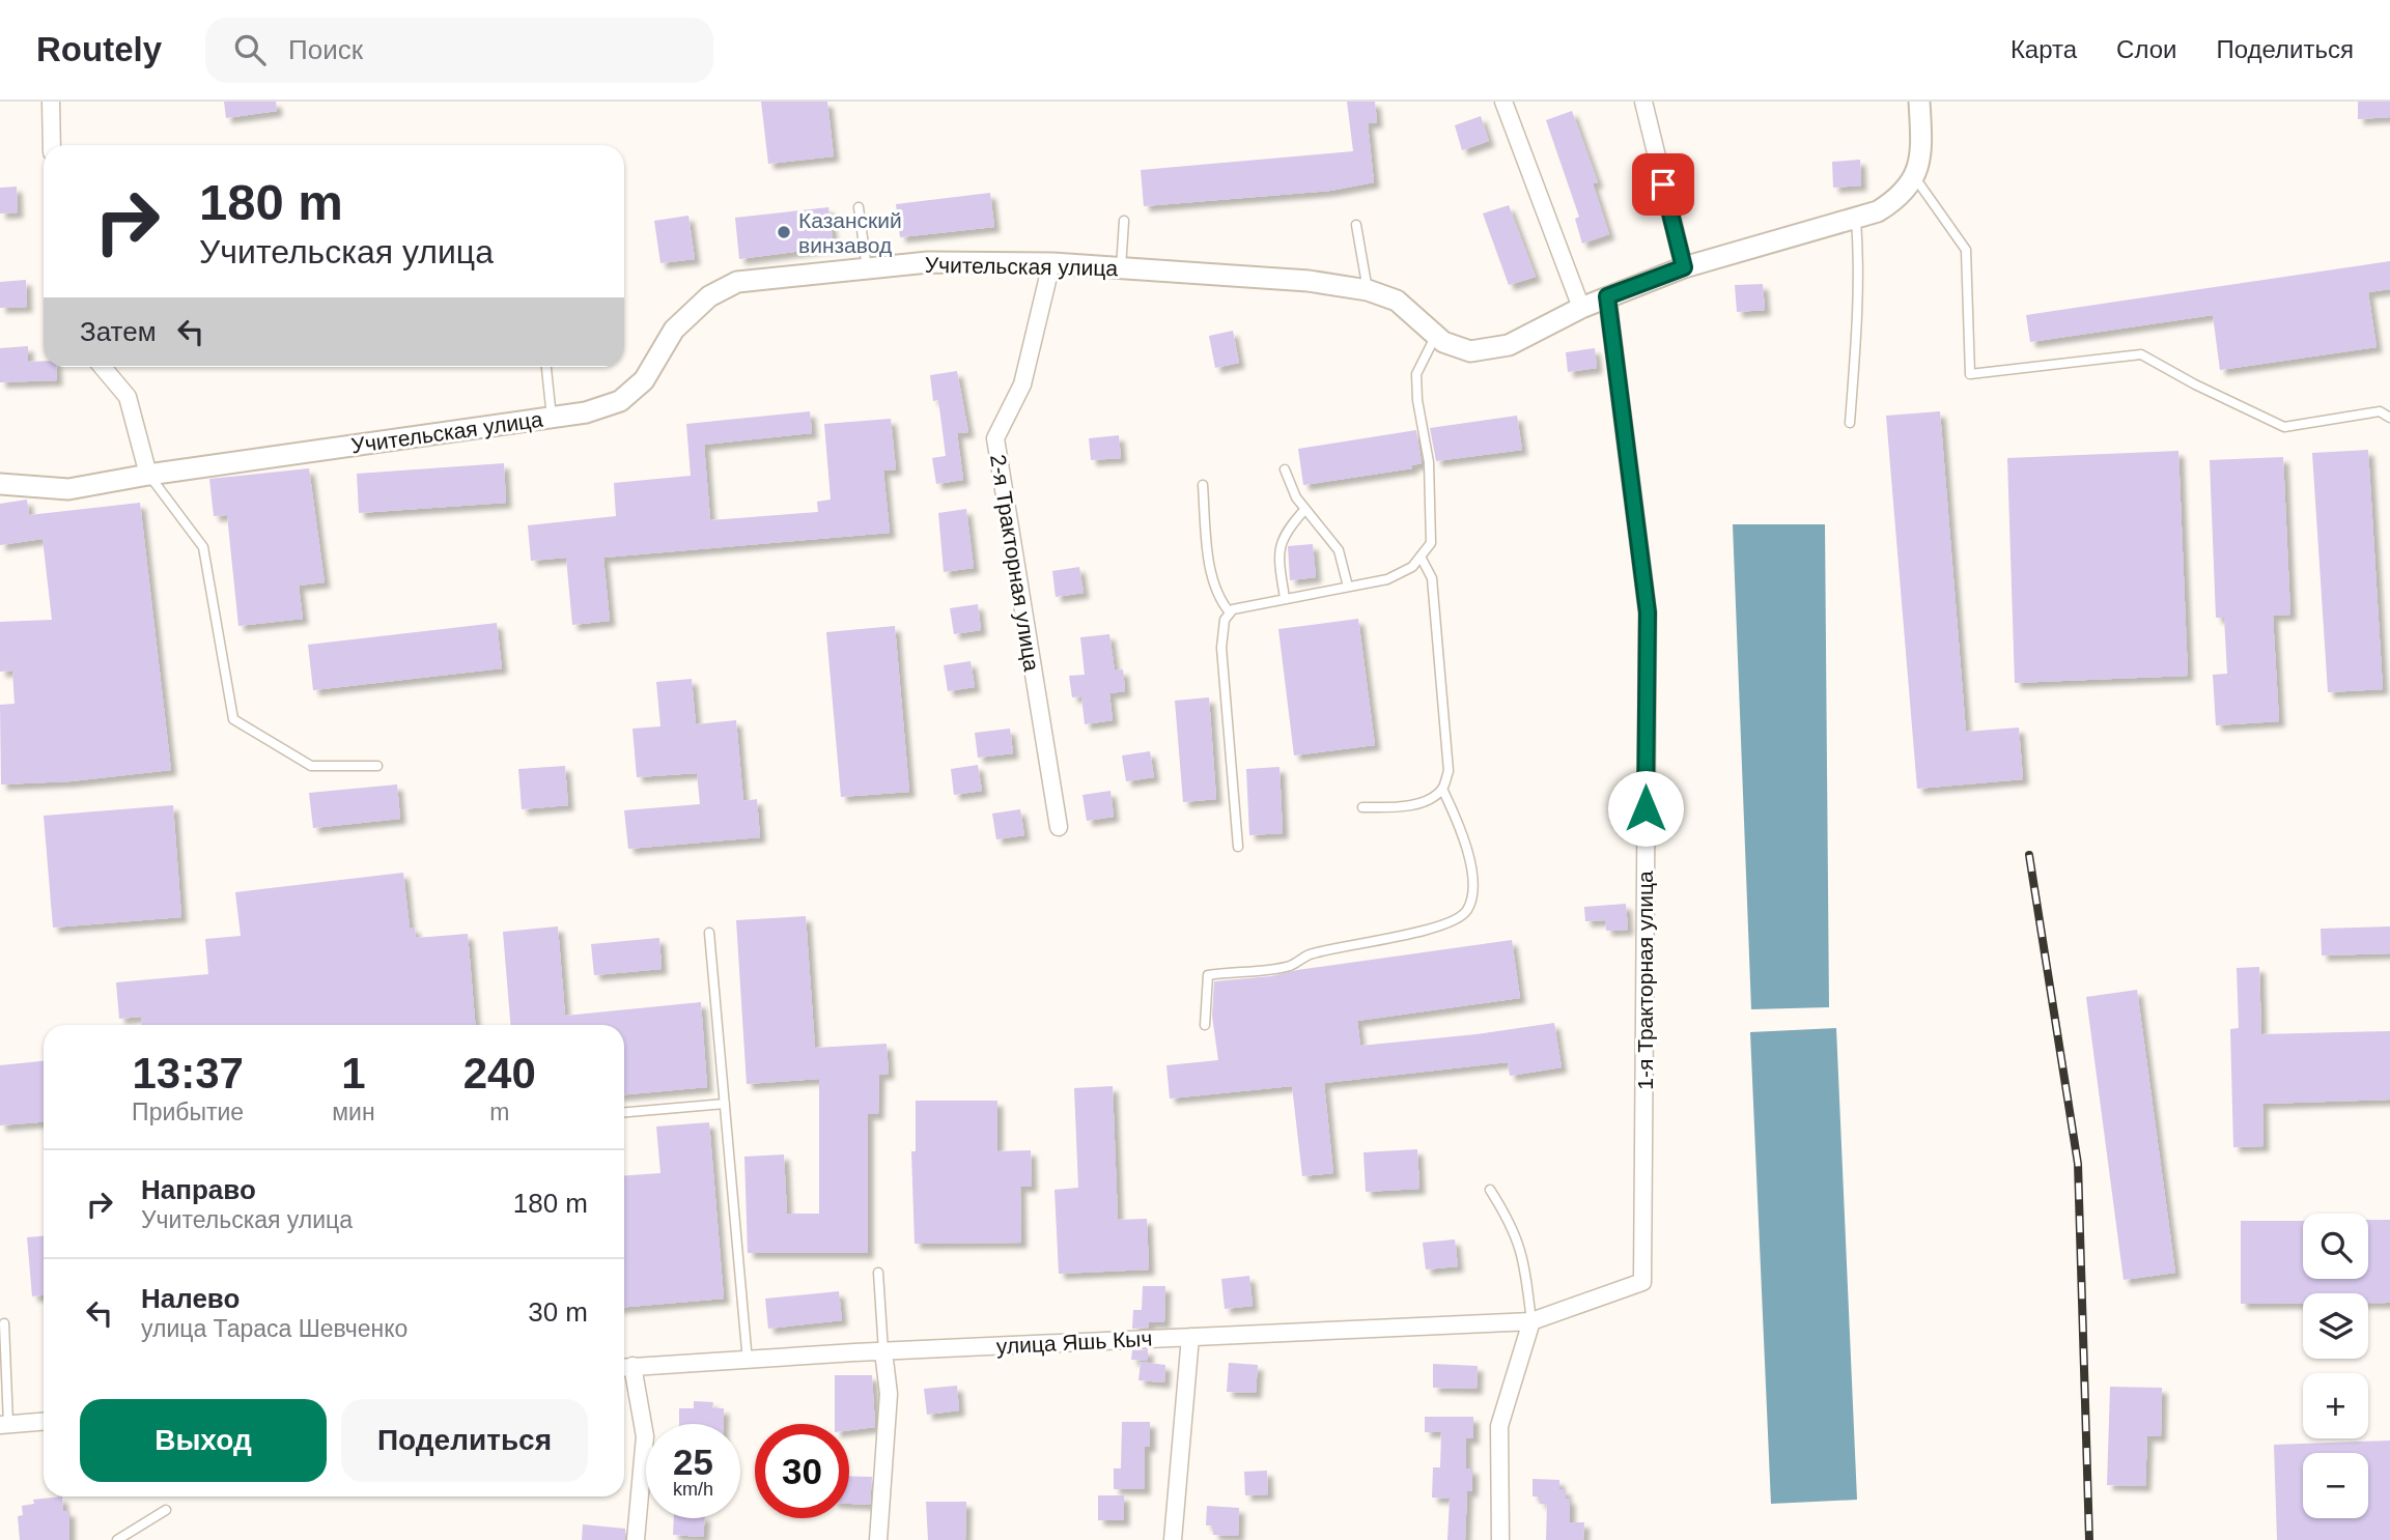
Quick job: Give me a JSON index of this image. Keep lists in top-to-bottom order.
{
  "streets": {
    "street": [
      "Учительская улица",
      "2-я Тракторная улица",
      "1-я Тракторная улица",
      "улица Яшь Кыч"
    ]
  },
  "crossings": [
    ["Учительская улица", "2-я Тракторная улица"],
    ["Учительская улица", "1-я Тракторная улица"],
    ["1-я Тракторная улица", "улица Яшь Кыч"]
  ],
  "places": ["Казанский винзавод"],
  "page": {
    "header": "Routely",
    "search": "Поиск",
    "nav": ["Карта", "Слои", "Поделиться"],
    "turn": ["180 m", "Учительская улица"],
    "then": "Затем",
    "eta": [
      "13:37",
      "Прибытие",
      "1",
      "мин",
      "240",
      "m"
    ],
    "list": [
      {
        "name": "Направо",
        "note": "Учительская улица",
        "value": "180 m"
      },
      {
        "name": "Налево",
        "note": "улица Тараса Шевченко",
        "value": "30 m"
      }
    ],
    "map_buttons": ["+", "−"],
    "buttons": ["Выход", "Поделиться"],
    "speed": "25 km/h",
    "limit": "30"
  }
}
